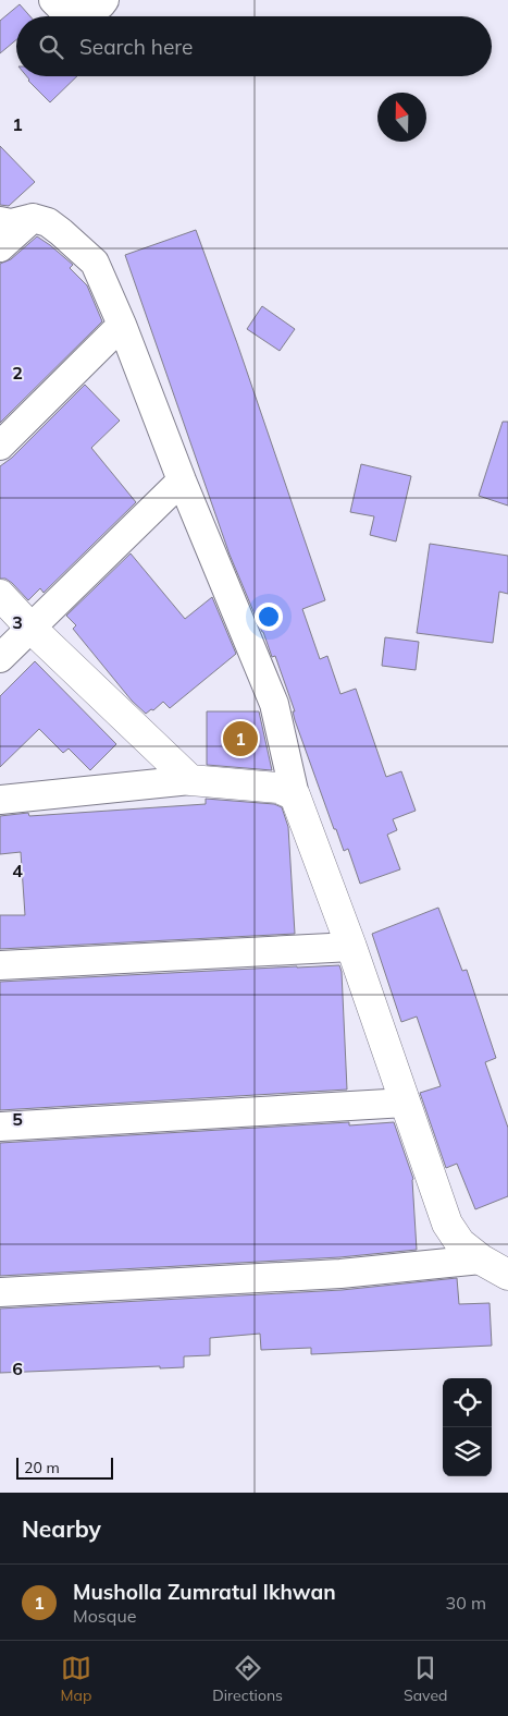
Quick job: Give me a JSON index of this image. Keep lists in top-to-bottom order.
{
  "scale_bar": "20 m",
  "north": "top",
  "page": {
    "search": "Search here",
    "pins": "1",
    "scale": "20 m",
    "heading": "Nearby",
    "list": [
      {
        "mark": "1",
        "name": "Musholla Zumratul Ikhwan",
        "note": "Mosque",
        "value": "30 m"
      }
    ],
    "nav": ["Map", "Directions", "Saved"]
  },
  "grid": {
    "rows": [
      "1",
      "2",
      "3",
      "4",
      "5",
      "6"
    ]
  }
}
